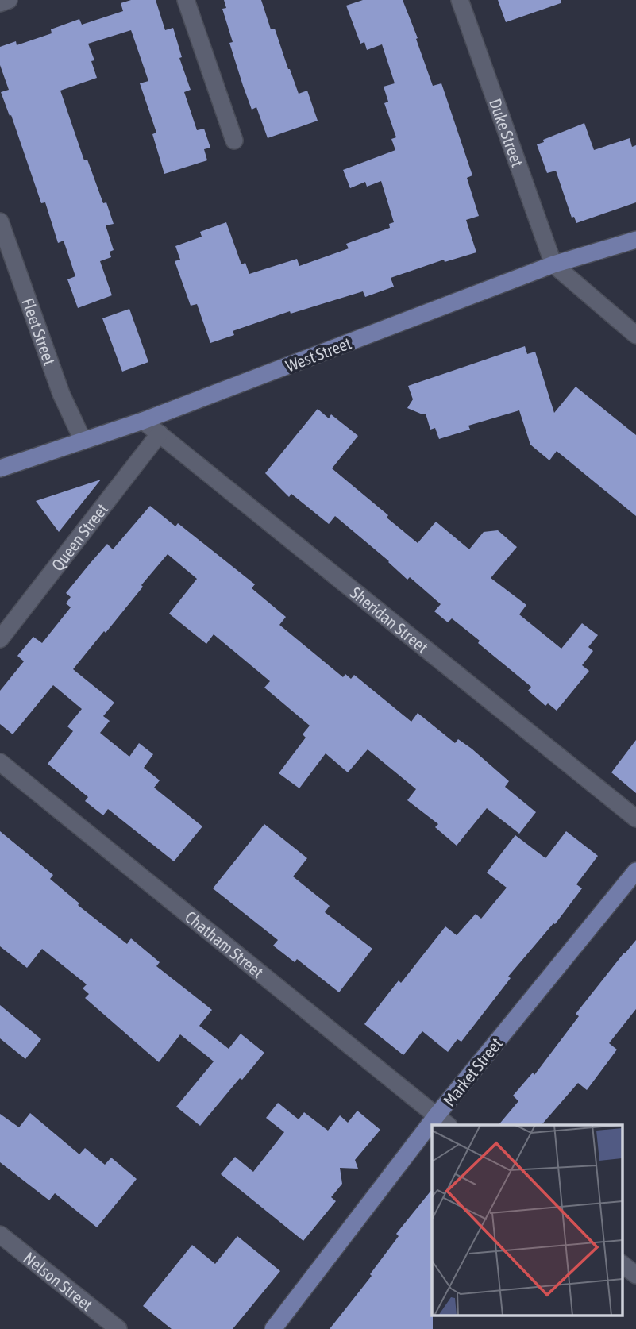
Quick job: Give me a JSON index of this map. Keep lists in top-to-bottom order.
{
  "streets": {
    "main road": ["West Street", "Market Street"],
    "street": [
      "Duke Street",
      "Fleet Street",
      "Queen Street",
      "Sheridan Street",
      "Chatham Street",
      "Nelson Street"
    ]
  },
  "crossings": [
    ["Duke Street", "West Street"],
    ["Fleet Street", "West Street"],
    ["West Street", "Sheridan Street"],
    ["Queen Street", "Sheridan Street"],
    ["Chatham Street", "Market Street"]
  ]
}
